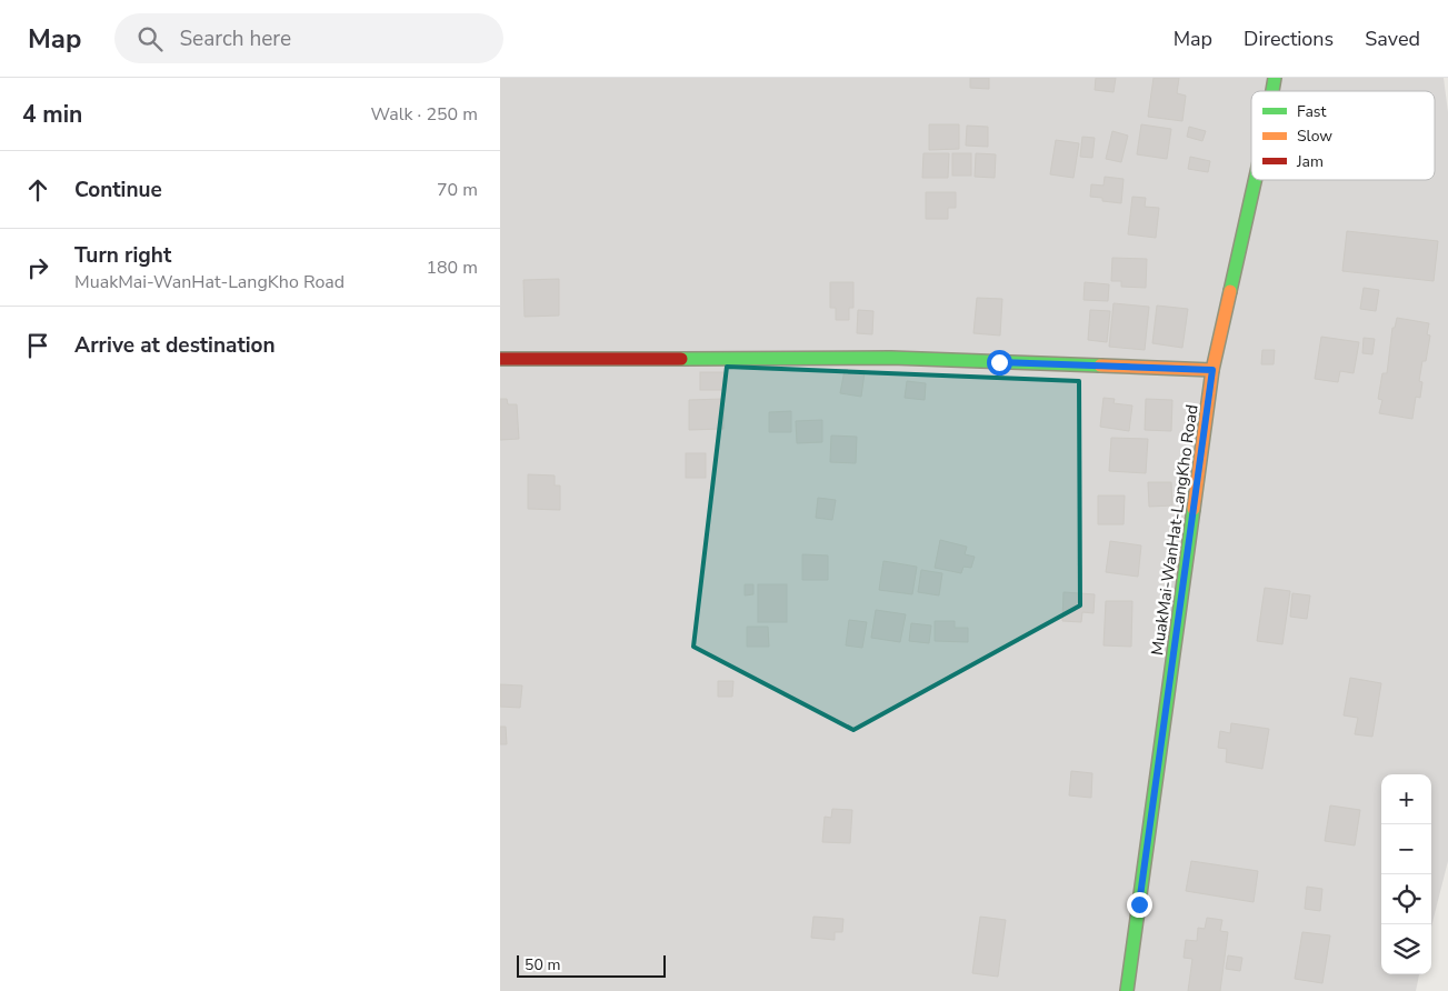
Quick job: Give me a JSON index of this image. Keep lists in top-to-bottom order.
{
  "streets": {
    "main road": ["MuakMai-WanHat-LangKho Road"]
  },
  "legend": ["Fast", "Slow", "Jam"],
  "scale_bar": "50 m",
  "page": {
    "header": "Map",
    "search": "Search here",
    "nav": ["Map", "Directions", "Saved"],
    "heading": ["4 min", "Walk · 250 m"],
    "list": [
      ["Continue", "70 m"],
      ["Turn right", "MuakMai-WanHat-LangKho Road", "180 m"],
      "Arrive at destination"
    ],
    "map_buttons": ["+", "−"],
    "scale": "50 m"
  }
}
